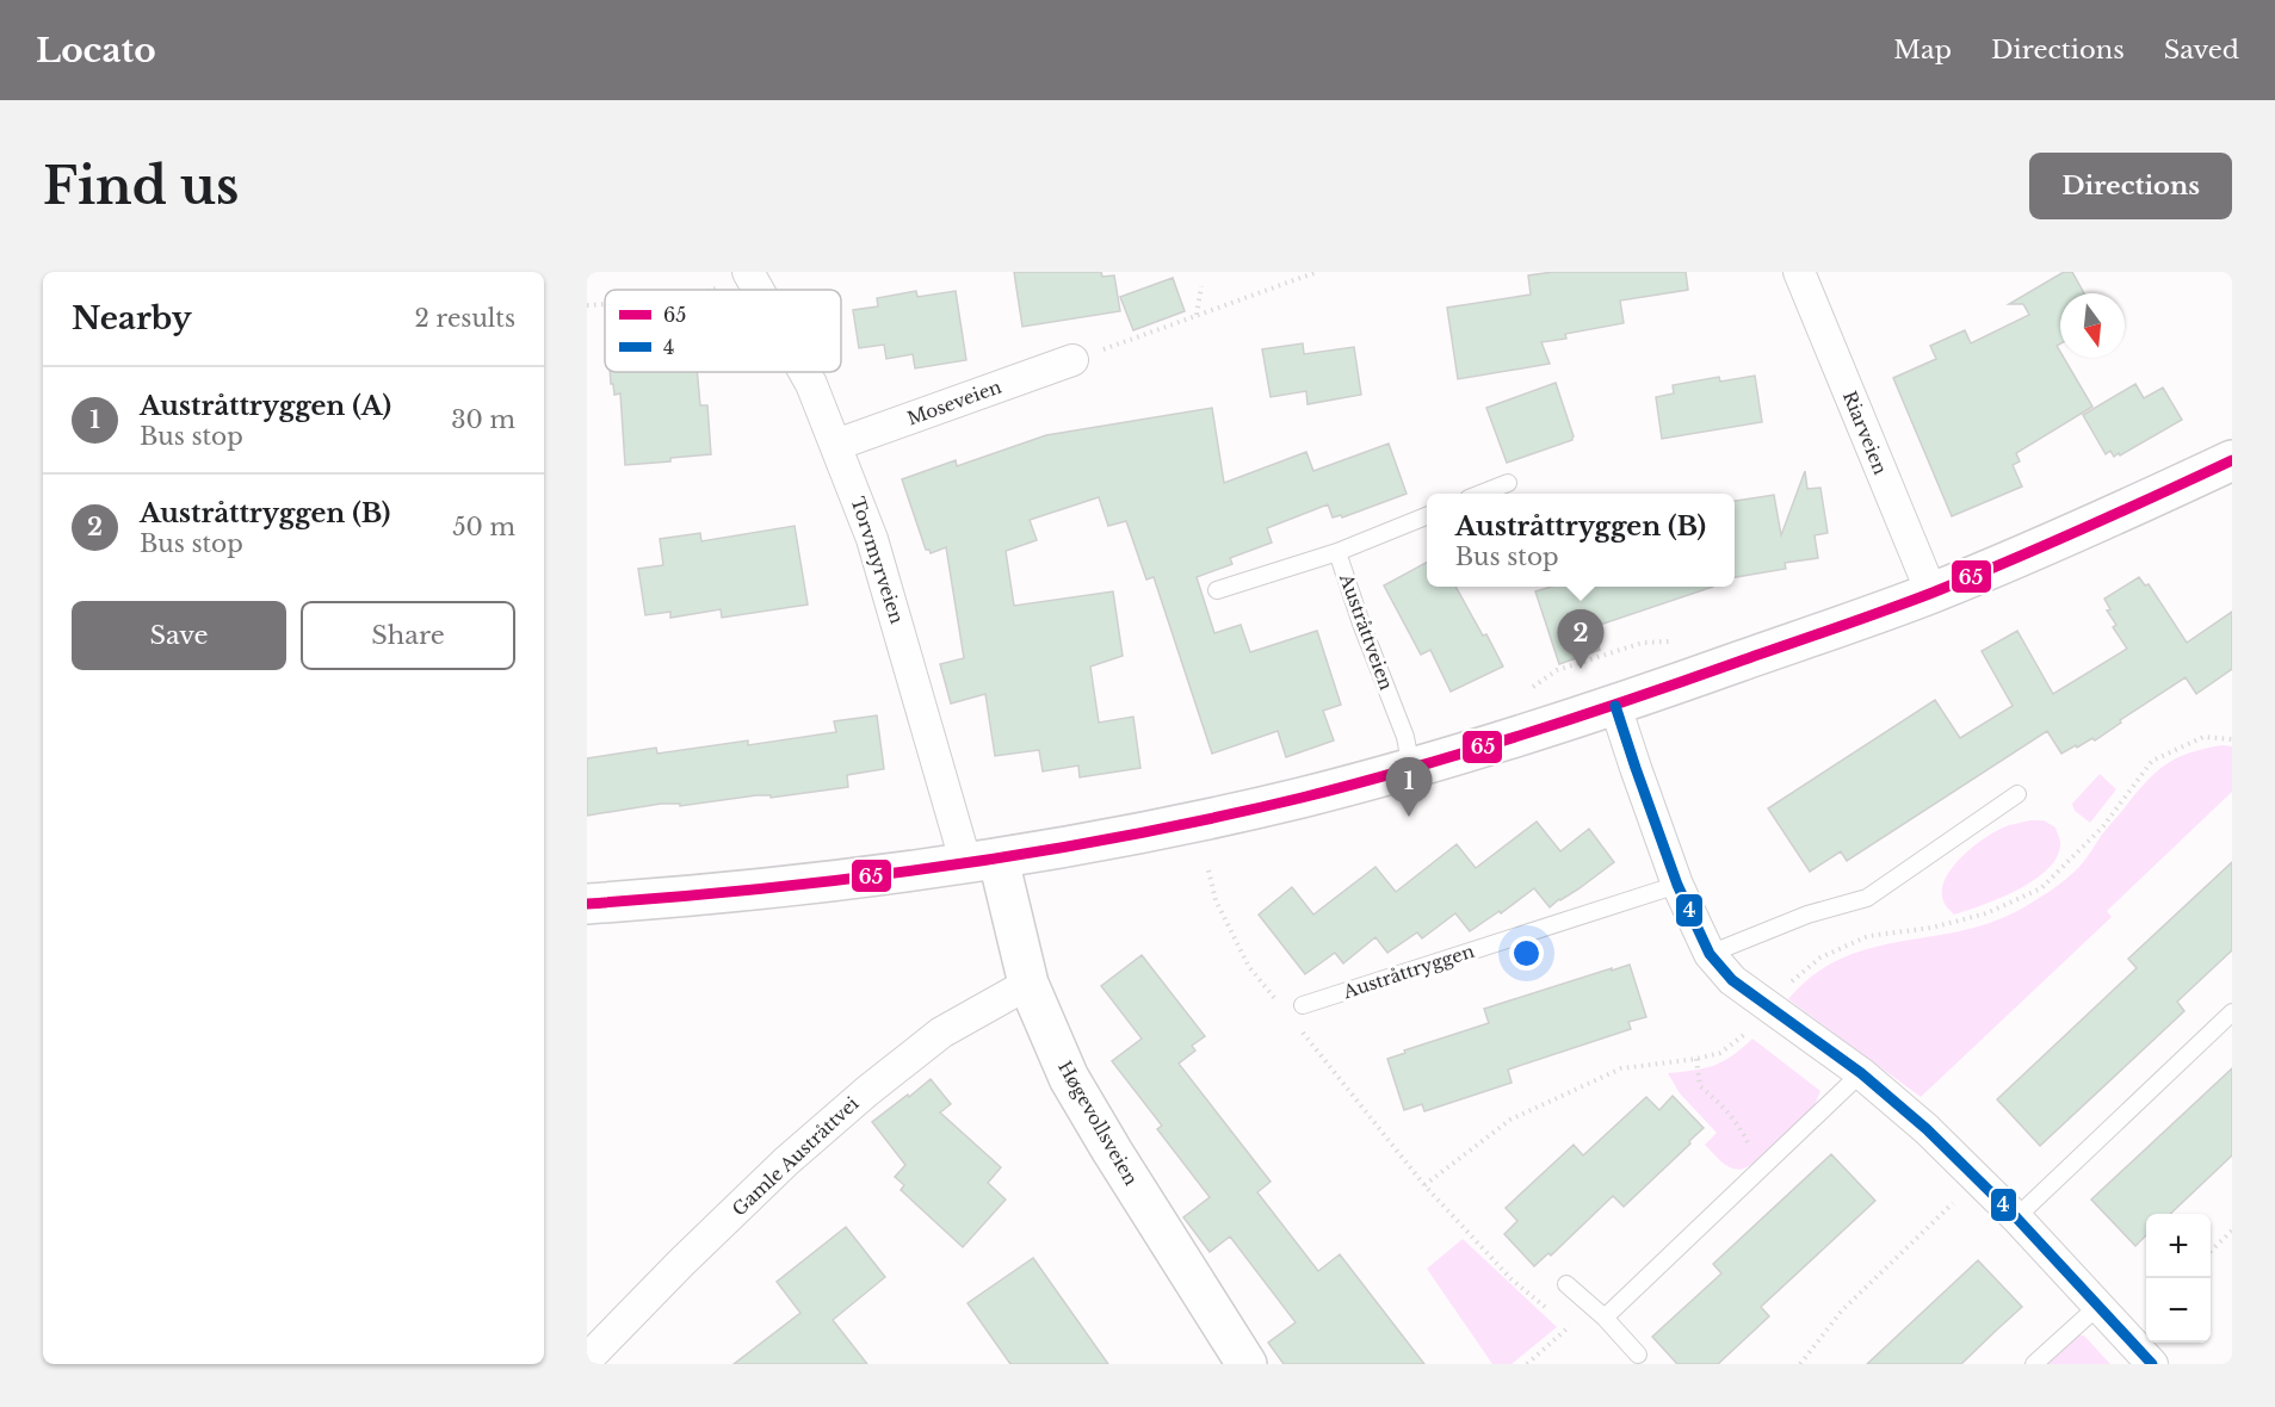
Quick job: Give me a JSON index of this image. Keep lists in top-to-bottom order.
{
  "streets": {
    "main road": ["Høgevollsveien"],
    "street": [
      "Moseveien",
      "Riarveien",
      "Torvmyrveien",
      "Gamle Austråttvei"
    ],
    "lane": ["Austråttveien", "Austråttryggen"]
  },
  "crossings": [
    ["Moseveien", "Torvmyrveien"],
    ["Torvmyrveien", "Høgevollsveien"],
    ["Høgevollsveien", "Gamle Austråttvei"]
  ],
  "lines": ["transit line 65", "transit line 4"],
  "legend": ["65", "4"],
  "north": "bottom",
  "page": {
    "header": "Locato",
    "nav": ["Map", "Directions", "Saved"],
    "buttons": [
      "Directions",
      ["Save", "Share"]
    ],
    "title": "Find us",
    "heading": ["Nearby", "2 results"],
    "list": [
      {
        "mark": "1",
        "name": "Austråttryggen (A)",
        "note": "Bus stop",
        "value": "30 m"
      },
      {
        "mark": "2",
        "name": "Austråttryggen (B)",
        "note": "Bus stop",
        "value": "50 m"
      }
    ],
    "popup": ["Austråttryggen (B)", "Bus stop"],
    "pins": ["2", "1"],
    "map_buttons": ["+", "−"]
  }
}
